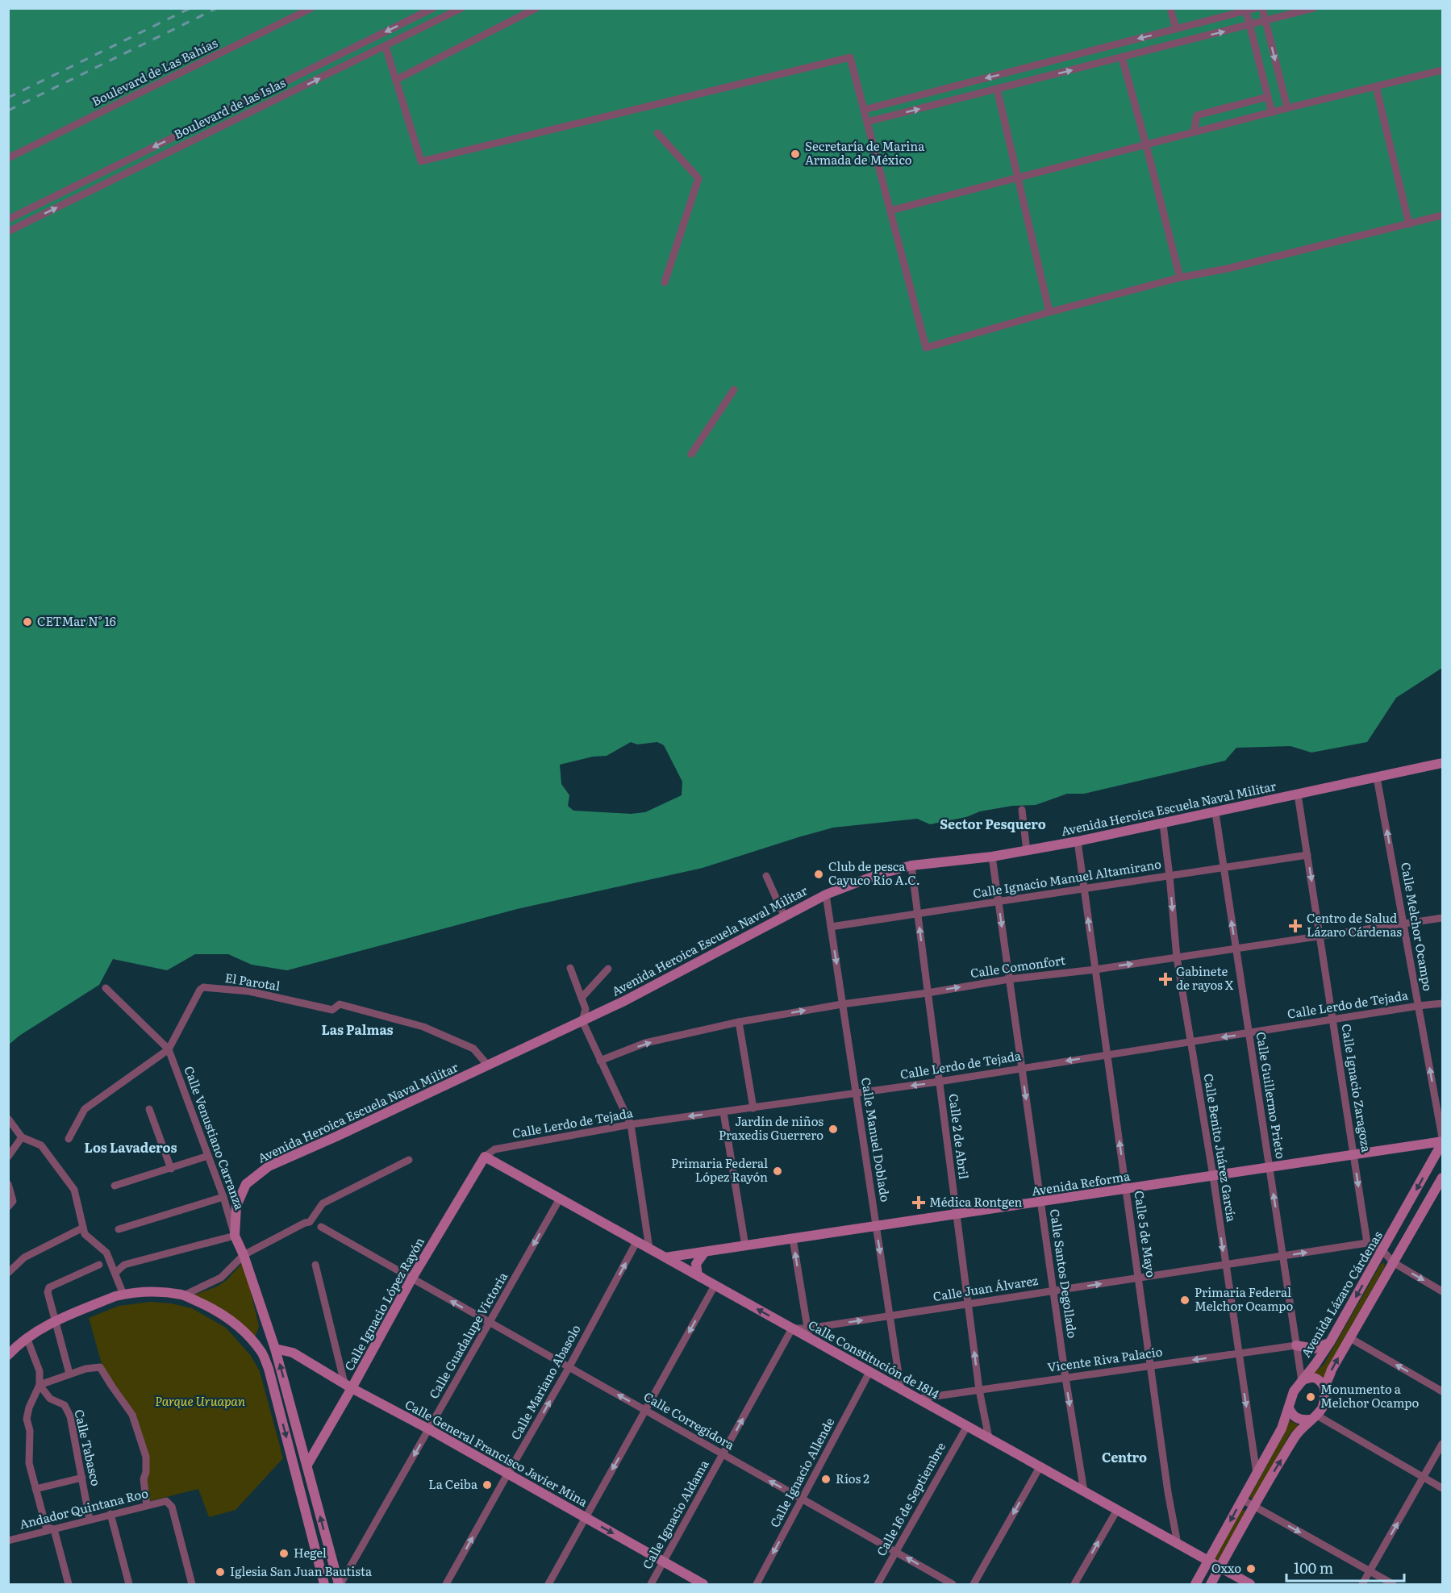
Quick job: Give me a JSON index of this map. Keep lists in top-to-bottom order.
{
  "streets": {
    "street": [
      "Boulevard de Las Bahías",
      "Boulevard de las Islas",
      "Avenida Heroica Escuela Naval Militar",
      "Calle Ignacio Manuel Altamirano",
      "Calle Melchor Ocampo",
      "Calle Comonfort",
      "El Parotal",
      "Calle Lerdo de Tejada",
      "Calle Ignacio Zaragoza",
      "Calle Guillermo Prieto",
      "Calle 2 de Abril",
      "Calle Venustiano Carranza",
      "Calle Manuel Doblado",
      "Calle Benito Juárez García",
      "Avenida Reforma",
      "Calle 5 de Mayo",
      "Calle Santos Degollado",
      "Calle Juan Álvarez",
      "Avenida Lázaro Cárdenas",
      "Calle Ignacio López Rayón",
      "Calle Guadalupe Victoria",
      "Calle Constitución de 1814",
      "Vicente Riva Palacio",
      "Calle Mariano Abasolo",
      "Calle Corregidora",
      "Calle Tabasco",
      "Calle General Francisco Javier Mina",
      "Calle Ignacio Allende",
      "Calle 16 de Septiembre",
      "Andador Quintana Roo",
      "Calle Ignacio Aldama"
    ]
  },
  "crossings": [
    ["Avenida Heroica Escuela Naval Militar", "Calle Melchor Ocampo"],
    ["Avenida Heroica Escuela Naval Militar", "El Parotal"],
    ["Avenida Heroica Escuela Naval Militar", "Calle Ignacio Zaragoza"],
    ["Avenida Heroica Escuela Naval Militar", "Calle Guillermo Prieto"],
    ["Avenida Heroica Escuela Naval Militar", "Calle 2 de Abril"],
    ["Avenida Heroica Escuela Naval Militar", "Calle Venustiano Carranza"],
    ["Avenida Heroica Escuela Naval Militar", "Calle Manuel Doblado"],
    ["Avenida Heroica Escuela Naval Militar", "Calle Benito Juárez García"],
    ["Avenida Heroica Escuela Naval Militar", "Calle 5 de Mayo"],
    ["Avenida Heroica Escuela Naval Militar", "Calle Santos Degollado"],
    ["Avenida Heroica Escuela Naval Militar", "Calle Ignacio López Rayón"],
    ["Avenida Heroica Escuela Naval Militar", "Calle Guadalupe Victoria"],
    ["Avenida Heroica Escuela Naval Militar", "Calle General Francisco Javier Mina"],
    ["Calle Ignacio Manuel Altamirano", "Calle Ignacio Zaragoza"],
    ["Calle Ignacio Manuel Altamirano", "Calle Guillermo Prieto"],
    ["Calle Ignacio Manuel Altamirano", "Calle 2 de Abril"],
    ["Calle Ignacio Manuel Altamirano", "Calle Manuel Doblado"],
    ["Calle Ignacio Manuel Altamirano", "Calle Benito Juárez García"],
    ["Calle Ignacio Manuel Altamirano", "Calle 5 de Mayo"],
    ["Calle Ignacio Manuel Altamirano", "Calle Santos Degollado"],
    ["Calle Melchor Ocampo", "Calle Comonfort"],
    ["Calle Melchor Ocampo", "Calle Lerdo de Tejada"],
    ["Calle Comonfort", "Calle Ignacio Zaragoza"],
    ["Calle Comonfort", "Calle Guillermo Prieto"],
    ["Calle Comonfort", "Calle 2 de Abril"],
    ["Calle Comonfort", "Calle Manuel Doblado"],
    ["Calle Comonfort", "Calle Benito Juárez García"],
    ["Calle Comonfort", "Calle 5 de Mayo"],
    ["Calle Comonfort", "Calle Santos Degollado"],
    ["El Parotal", "Calle Venustiano Carranza"],
    ["Calle Lerdo de Tejada", "Calle Ignacio Zaragoza"],
    ["Calle Lerdo de Tejada", "Calle Guillermo Prieto"],
    ["Calle Lerdo de Tejada", "Calle 2 de Abril"],
    ["Calle Lerdo de Tejada", "Calle Manuel Doblado"],
    ["Calle Lerdo de Tejada", "Calle Benito Juárez García"],
    ["Calle Lerdo de Tejada", "Calle 5 de Mayo"],
    ["Calle Lerdo de Tejada", "Calle Santos Degollado"],
    ["Calle Lerdo de Tejada", "Calle Ignacio López Rayón"],
    ["Calle Lerdo de Tejada", "Calle Constitución de 1814"],
    ["Calle Ignacio Zaragoza", "Avenida Reforma"],
    ["Calle Ignacio Zaragoza", "Calle Juan Álvarez"],
    ["Calle Guillermo Prieto", "Avenida Reforma"],
    ["Calle Guillermo Prieto", "Calle Juan Álvarez"],
    ["Calle Guillermo Prieto", "Avenida Lázaro Cárdenas"],
    ["Calle Guillermo Prieto", "Vicente Riva Palacio"],
    ["Calle 2 de Abril", "Avenida Reforma"],
    ["Calle 2 de Abril", "Calle Juan Álvarez"],
    ["Calle 2 de Abril", "Calle Constitución de 1814"],
    ["Calle 2 de Abril", "Vicente Riva Palacio"],
    ["Calle Manuel Doblado", "Avenida Reforma"],
    ["Calle Manuel Doblado", "Calle Juan Álvarez"],
    ["Calle Manuel Doblado", "Calle Constitución de 1814"],
    ["Calle Benito Juárez García", "Avenida Reforma"],
    ["Calle Benito Juárez García", "Calle Juan Álvarez"],
    ["Calle Benito Juárez García", "Avenida Lázaro Cárdenas"],
    ["Calle Benito Juárez García", "Vicente Riva Palacio"],
    ["Avenida Reforma", "Calle 5 de Mayo"],
    ["Avenida Reforma", "Calle Santos Degollado"],
    ["Avenida Reforma", "Avenida Lázaro Cárdenas"],
    ["Avenida Reforma", "Calle Constitución de 1814"],
    ["Calle 5 de Mayo", "Calle Juan Álvarez"],
    ["Calle 5 de Mayo", "Calle Constitución de 1814"],
    ["Calle 5 de Mayo", "Vicente Riva Palacio"],
    ["Calle Santos Degollado", "Calle Juan Álvarez"],
    ["Calle Santos Degollado", "Calle Constitución de 1814"],
    ["Calle Santos Degollado", "Vicente Riva Palacio"],
    ["Calle Juan Álvarez", "Calle Constitución de 1814"],
    ["Avenida Lázaro Cárdenas", "Calle Constitución de 1814"],
    ["Calle Ignacio López Rayón", "Calle Constitución de 1814"],
    ["Calle Ignacio López Rayón", "Calle Corregidora"],
    ["Calle Ignacio López Rayón", "Calle General Francisco Javier Mina"],
    ["Calle Guadalupe Victoria", "Calle Constitución de 1814"],
    ["Calle Guadalupe Victoria", "Calle Corregidora"],
    ["Calle Guadalupe Victoria", "Calle General Francisco Javier Mina"],
    ["Calle Constitución de 1814", "Vicente Riva Palacio"],
    ["Calle Constitución de 1814", "Calle Mariano Abasolo"],
    ["Calle Constitución de 1814", "Calle Ignacio Allende"],
    ["Calle Constitución de 1814", "Calle 16 de Septiembre"],
    ["Calle Constitución de 1814", "Calle Ignacio Aldama"],
    ["Calle Mariano Abasolo", "Calle Corregidora"],
    ["Calle Mariano Abasolo", "Calle General Francisco Javier Mina"],
    ["Calle Corregidora", "Calle Ignacio Allende"],
    ["Calle Corregidora", "Calle 16 de Septiembre"],
    ["Calle Corregidora", "Calle Ignacio Aldama"],
    ["Calle Tabasco", "Andador Quintana Roo"],
    ["Calle General Francisco Javier Mina", "Calle Ignacio Aldama"]
  ],
  "one_way": [
    "Calle Melchor Ocampo",
    "Calle Comonfort",
    "Calle Ignacio Zaragoza",
    "Calle Benito Juárez García",
    "Calle Santos Degollado",
    "Calle Juan Álvarez",
    "Calle Guadalupe Victoria",
    "Calle Mariano Abasolo",
    "Calle Corregidora",
    "Calle Ignacio Allende",
    "Calle Ignacio Aldama"
  ],
  "districts": [
    "Sector Pesquero",
    "Las Palmas",
    "Los Lavaderos",
    "Centro"
  ],
  "parks": ["Parque Uruapan"],
  "places": {
    "other": [
      "Secretaría de Marina Armada de México",
      "CETMar N° 16",
      "Club de pesca Cayuco Río A.C.",
      "Jardín de niños Praxedis Guerrero",
      "Primaria Federal López Rayón",
      "Primaria Federal Melchor Ocampo",
      "Monumento a Melchor Ocampo",
      "Ríos 2",
      "La Ceiba",
      "Hegel",
      "Oxxo",
      "Iglesia San Juan Bautista"
    ],
    "health": ["Centro de Salud Lázaro Cárdenas", "Gabinete de rayos X", "Médica Rontgen"]
  },
  "scale_bar": "100 m"
}
